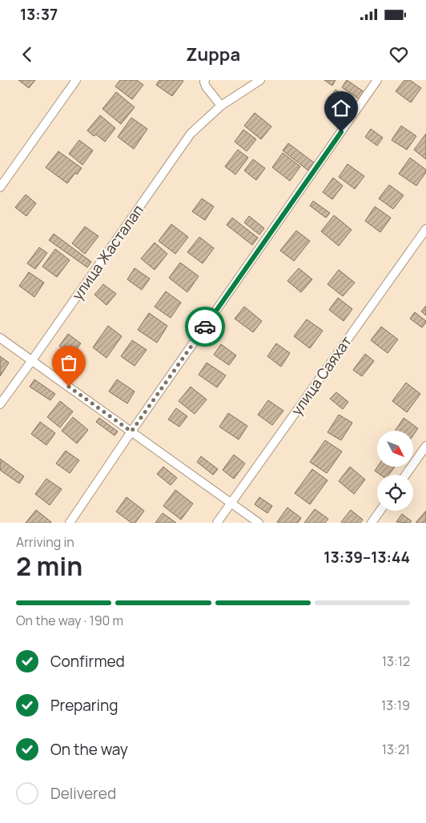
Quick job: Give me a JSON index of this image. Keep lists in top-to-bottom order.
{
  "streets": {
    "street": ["улица Жасталап", "улица Саяхат"]
  },
  "north": "bottom right",
  "page": {
    "status": "13:37",
    "header": "Zuppa",
    "heading": ["2 min", "Arriving in", "13:39–13:44"],
    "bar": "On the way · 190 m",
    "list": [
      ["Confirmed", "13:12"],
      ["Preparing", "13:19"],
      ["On the way", "13:21"],
      "Delivered"
    ]
  }
}
